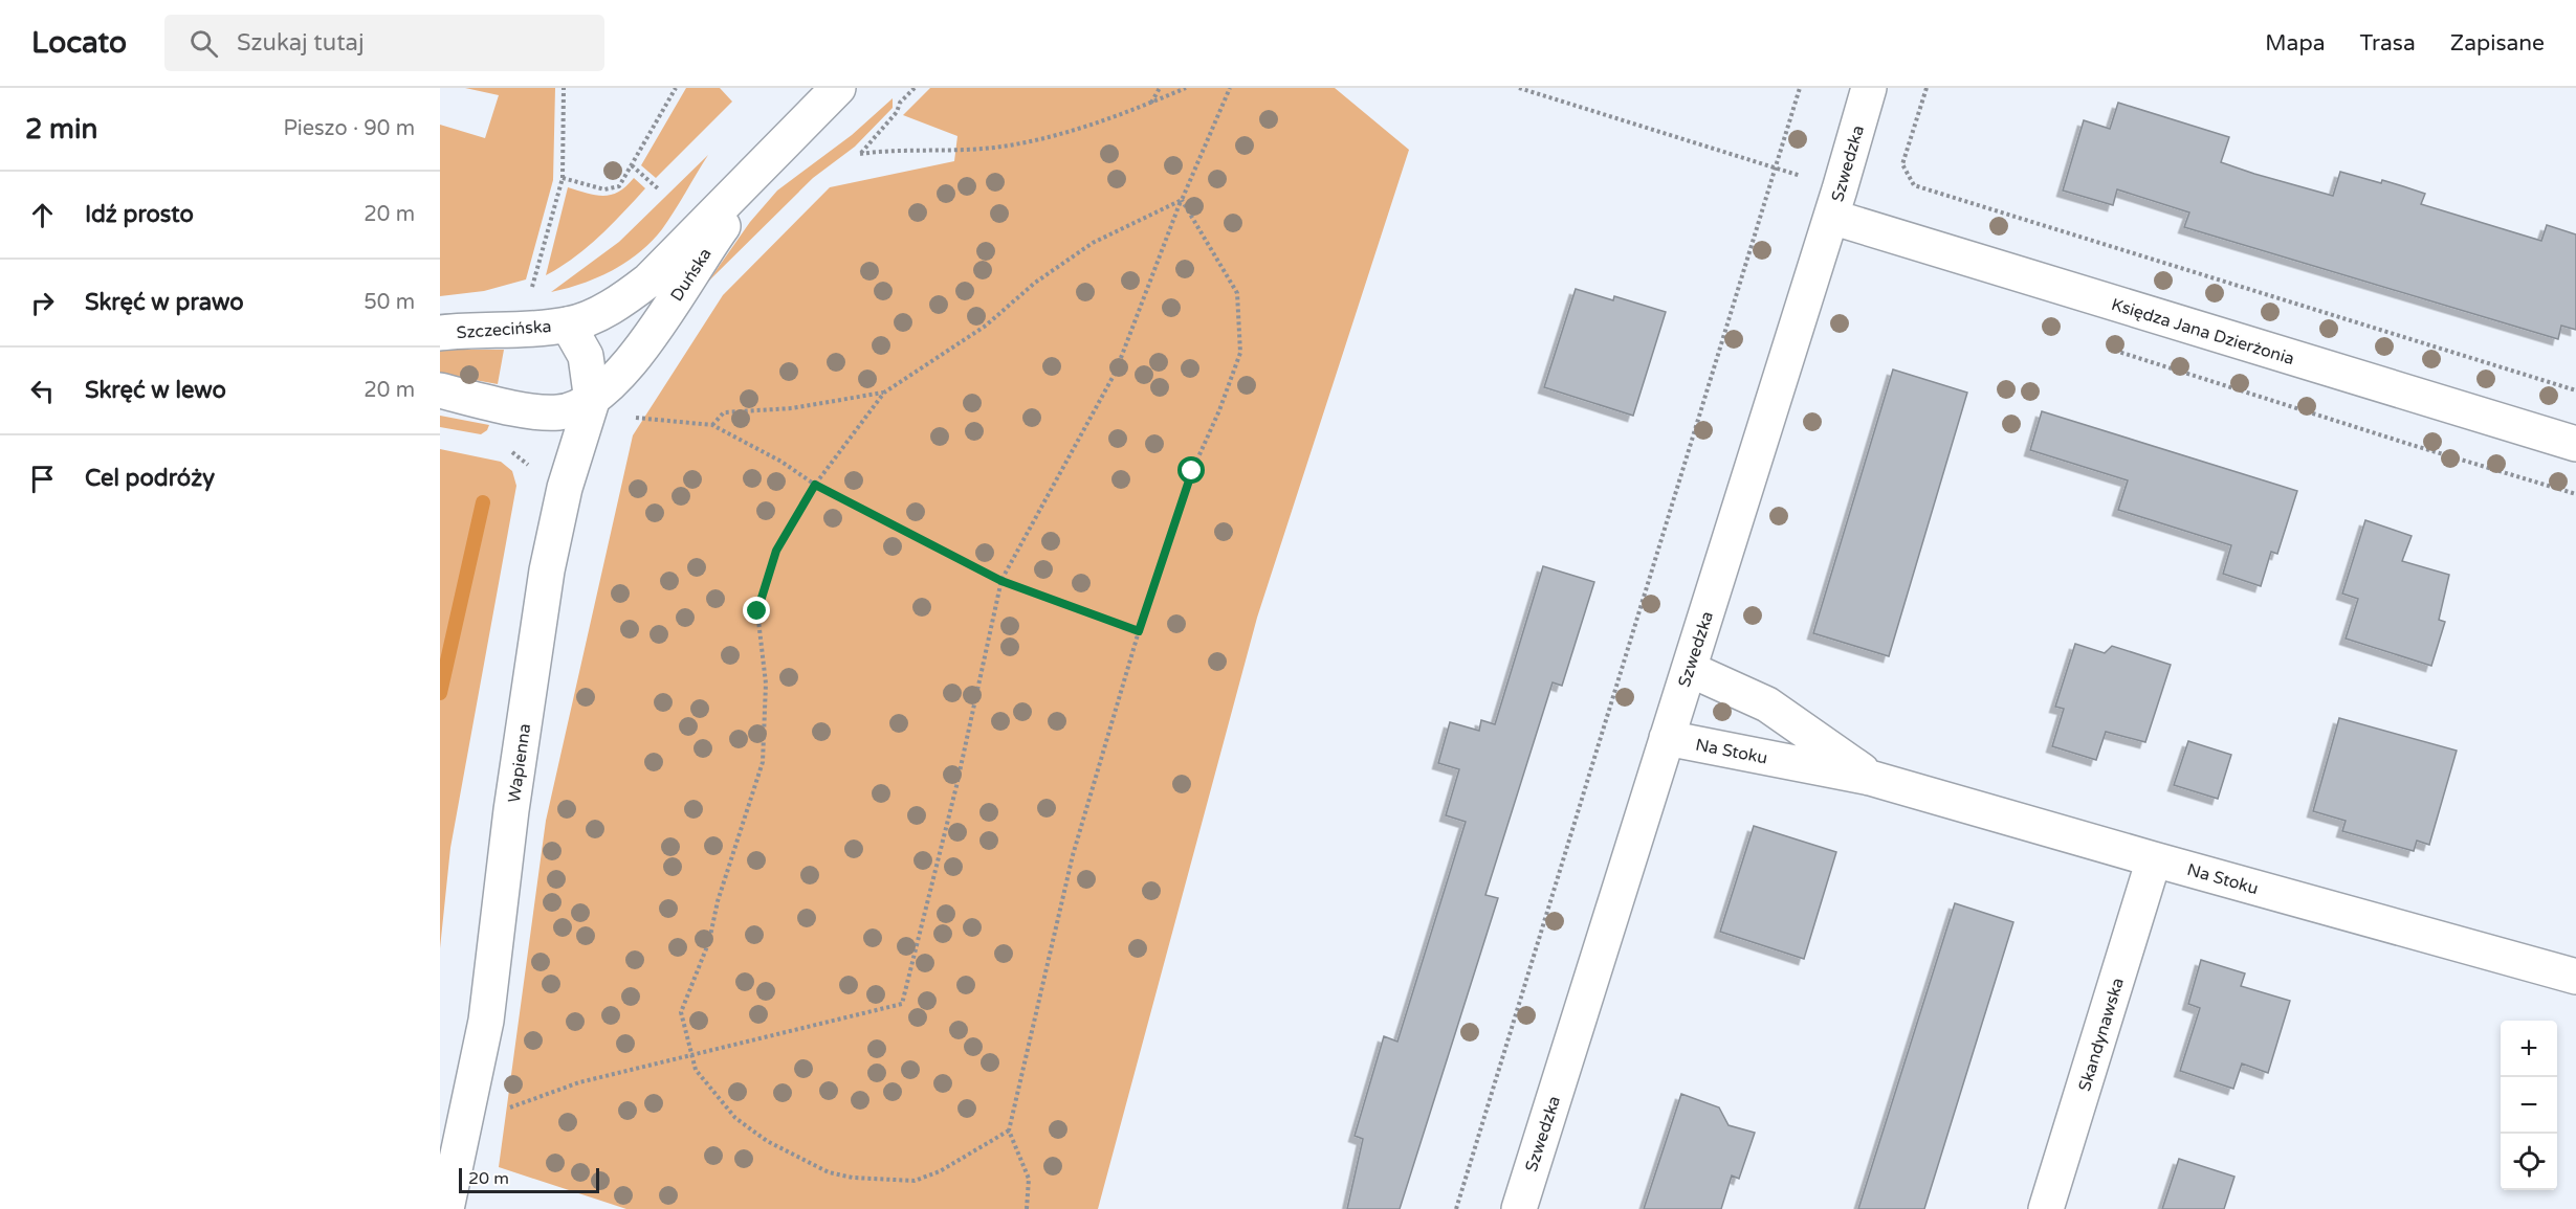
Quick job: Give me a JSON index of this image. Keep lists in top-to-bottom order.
{
  "streets": {
    "street": [
      "Szwedzka",
      "Duńska",
      "Szczecińska",
      "Księdza Jana Dzierżonia",
      "Na Stoku",
      "Wapienna",
      "Skandynawska"
    ]
  },
  "crossings": [
    ["Szwedzka", "Księdza Jana Dzierżonia"],
    ["Szwedzka", "Na Stoku"],
    ["Duńska", "Szczecińska"],
    ["Duńska", "Wapienna"],
    ["Szczecińska", "Wapienna"],
    ["Na Stoku", "Skandynawska"]
  ],
  "scale_bar": "20 m",
  "page": {
    "header": "Locato",
    "search": "Szukaj tutaj",
    "nav": ["Mapa", "Trasa", "Zapisane"],
    "heading": ["2 min", "Pieszo · 90 m"],
    "list": [
      ["Idź prosto", "20 m"],
      ["Skręć w prawo", "50 m"],
      ["Skręć w lewo", "20 m"],
      "Cel podróży"
    ],
    "map_buttons": ["+", "−"],
    "scale": "20 m"
  }
}
